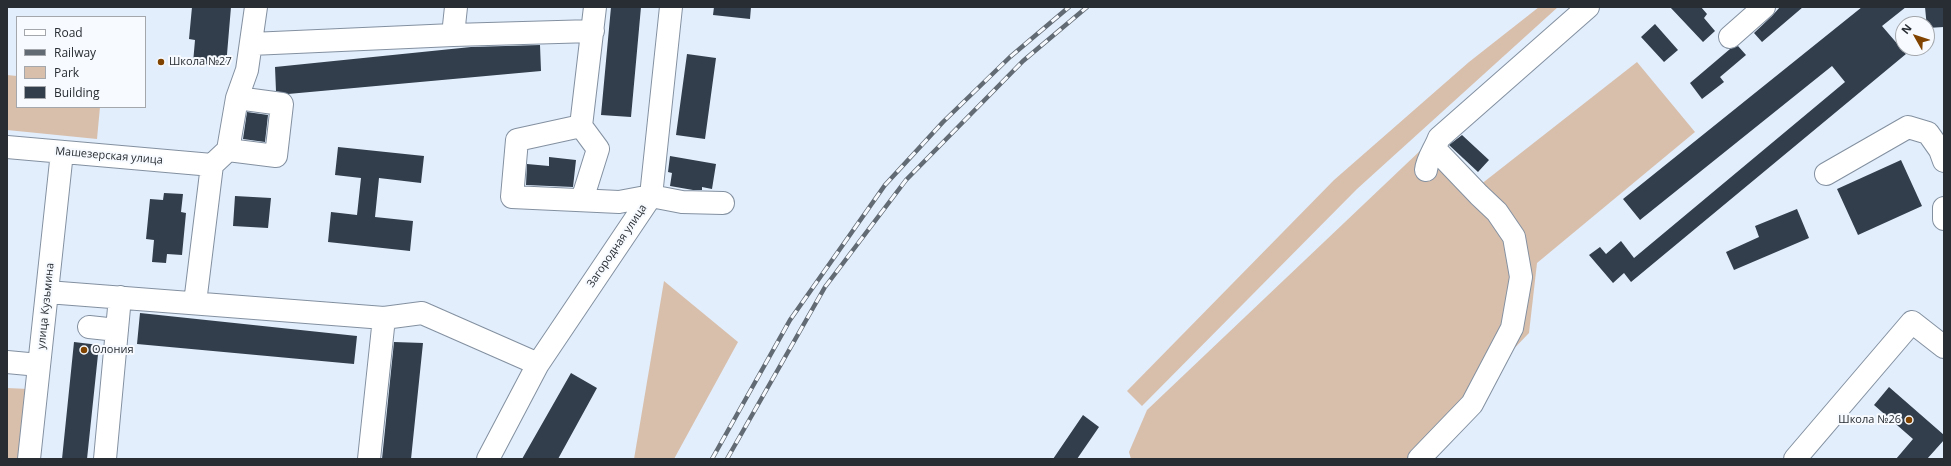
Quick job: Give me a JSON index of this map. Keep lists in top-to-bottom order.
{
  "streets": {
    "street": ["Машезерская улица", "Загородная улица", "улица Кузьмина"]
  },
  "crossings": [
    ["Машезерская улица", "улица Кузьмина"]
  ],
  "places": ["Школа №27", "Олония", "Школа №26"],
  "legend": [
    "Road",
    "Railway",
    "Park",
    "Building"
  ],
  "north": "top left"
}
